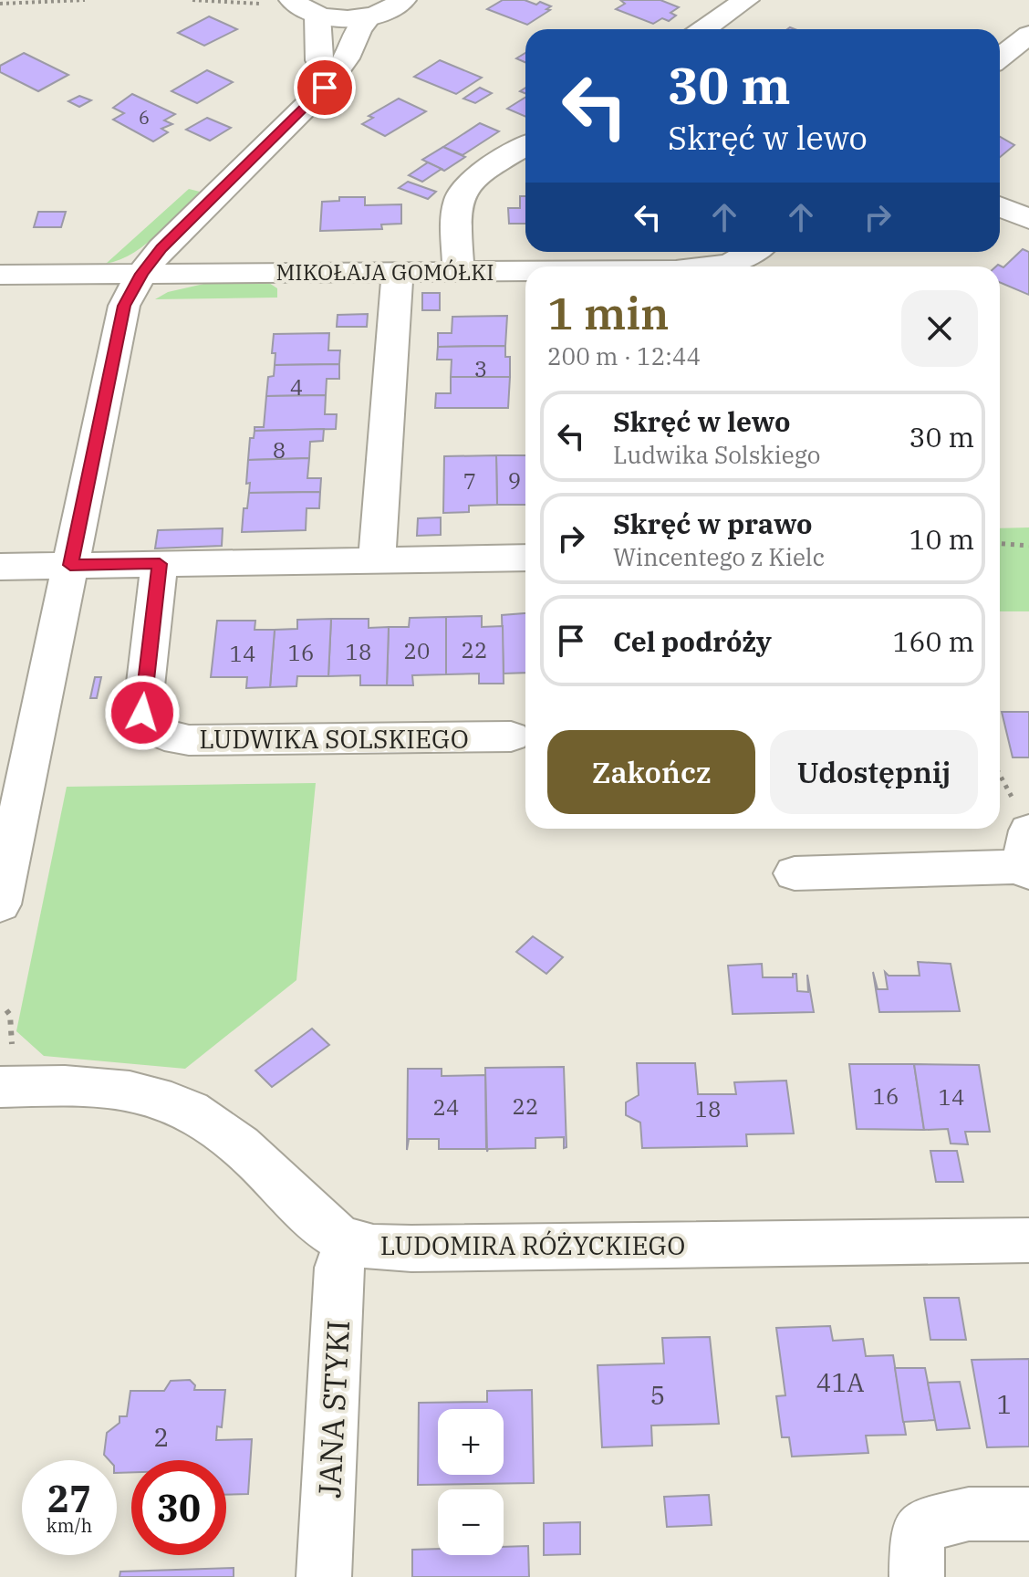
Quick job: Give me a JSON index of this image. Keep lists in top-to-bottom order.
{
  "streets": {
    "street": [
      "MIKOŁAJA GOMÓŁKI",
      "LUDWIKA SOLSKIEGO",
      "LUDOMIRA RÓŻYCKIEGO",
      "JANA STYKI"
    ]
  },
  "crossings": [
    ["LUDOMIRA RÓŻYCKIEGO", "JANA STYKI"]
  ],
  "house_numbers": [
    "6",
    "3",
    "4",
    "8",
    "9",
    "7",
    "22",
    "20",
    "18",
    "16",
    "14",
    "16",
    "14",
    "22",
    "24",
    "18",
    "41A",
    "5",
    "1",
    "2"
  ],
  "page": {
    "turn": ["30 m", "Skręć w lewo"],
    "heading": ["1 min", "200 m · 12:44"],
    "list": [
      {
        "name": "Skręć w lewo",
        "note": "Ludwika Solskiego",
        "value": "30 m"
      },
      {
        "name": "Skręć w prawo",
        "note": "Wincentego z Kielc",
        "value": "10 m"
      },
      {
        "name": "Cel podróży",
        "value": "160 m"
      }
    ],
    "buttons": ["Zakończ", "Udostępnij"],
    "map_buttons": ["+", "−"],
    "speed": "27 km/h",
    "limit": "30"
  }
}
